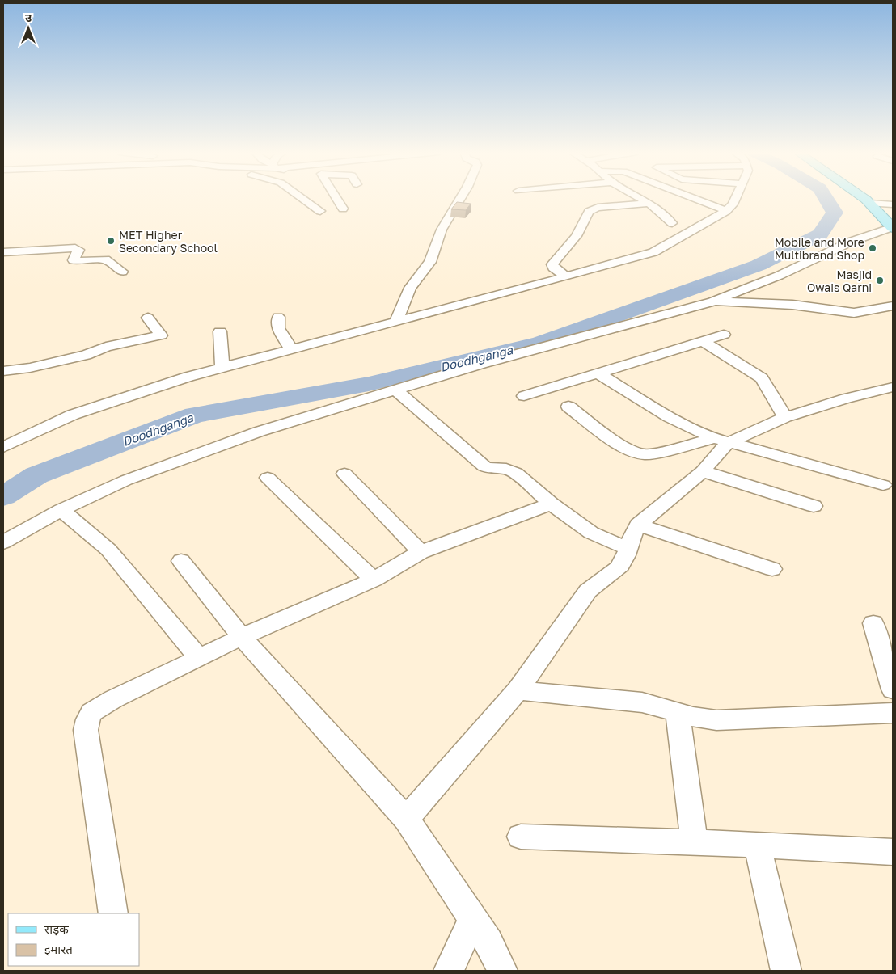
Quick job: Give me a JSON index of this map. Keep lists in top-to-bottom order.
{
  "water": ["Doodhganga"],
  "places": ["MET Higher Secondary School", "Mobile and More Multibrand Shop", "Masjid Owais Qarni"],
  "legend": ["सड़क", "इमारत"],
  "north": "top"
}
